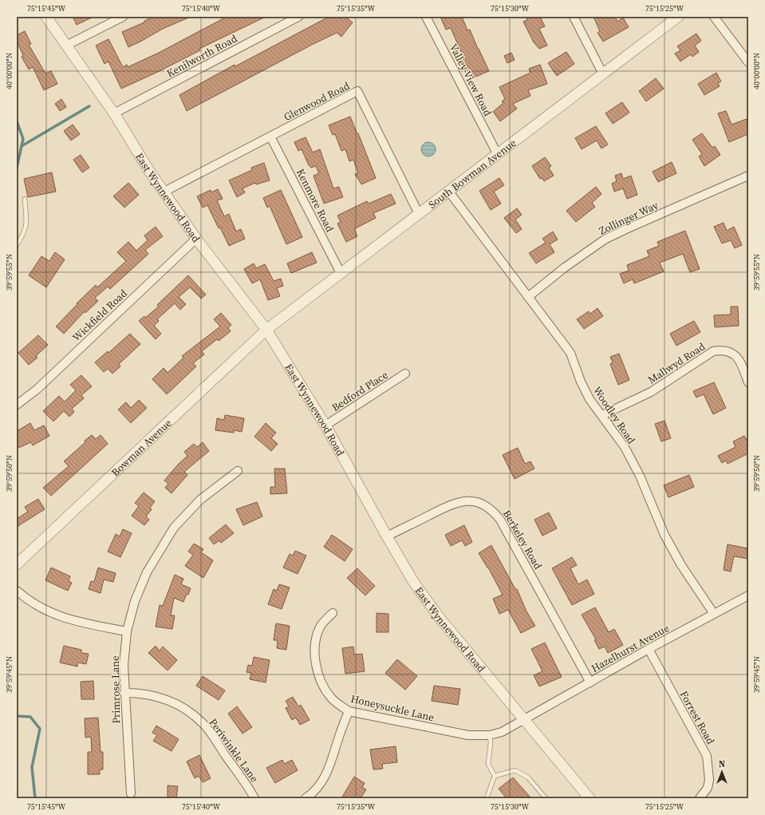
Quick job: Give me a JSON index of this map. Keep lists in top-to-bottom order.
{
  "streets": {
    "street": [
      "Kenilworth Road",
      "Valley-View Road",
      "Glenwood Road",
      "South Bowman Avenue",
      "East Wynnewood Road",
      "Kenmore Road",
      "Zollinger Way",
      "Wickfield Road",
      "Mallwyd Road",
      "Bedford Place",
      "Woodley Road",
      "Bowman Avenue",
      "Berkeley Road",
      "Hazelhurst Avenue",
      "Primrose Lane",
      "Honeysuckle Lane",
      "Forrest Road",
      "Periwinkle Lane"
    ]
  },
  "crossings": [
    ["Kenilworth Road", "East Wynnewood Road"],
    ["Valley-View Road", "South Bowman Avenue"],
    ["Glenwood Road", "South Bowman Avenue"],
    ["Glenwood Road", "East Wynnewood Road"],
    ["Glenwood Road", "Kenmore Road"],
    ["South Bowman Avenue", "East Wynnewood Road"],
    ["South Bowman Avenue", "Kenmore Road"],
    ["South Bowman Avenue", "Woodley Road"],
    ["South Bowman Avenue", "Bowman Avenue"],
    ["East Wynnewood Road", "Wickfield Road"],
    ["East Wynnewood Road", "Bedford Place"],
    ["East Wynnewood Road", "Bowman Avenue"],
    ["East Wynnewood Road", "Berkeley Road"],
    ["East Wynnewood Road", "Hazelhurst Avenue"],
    ["East Wynnewood Road", "Honeysuckle Lane"],
    ["Zollinger Way", "Woodley Road"],
    ["Mallwyd Road", "Woodley Road"],
    ["Woodley Road", "Hazelhurst Avenue"],
    ["Berkeley Road", "Hazelhurst Avenue"],
    ["Hazelhurst Avenue", "Honeysuckle Lane"],
    ["Hazelhurst Avenue", "Forrest Road"],
    ["Primrose Lane", "Periwinkle Lane"]
  ],
  "north": "top",
  "coordinates": [
    "75°15'45\"W",
    "75°15'40\"W",
    "75°15'35\"W",
    "75°15'30\"W",
    "75°15'25\"W",
    "40°00'00\"N",
    "39°59'55\"N",
    "39°59'50\"N",
    "39°59'45\"N"
  ]
}
